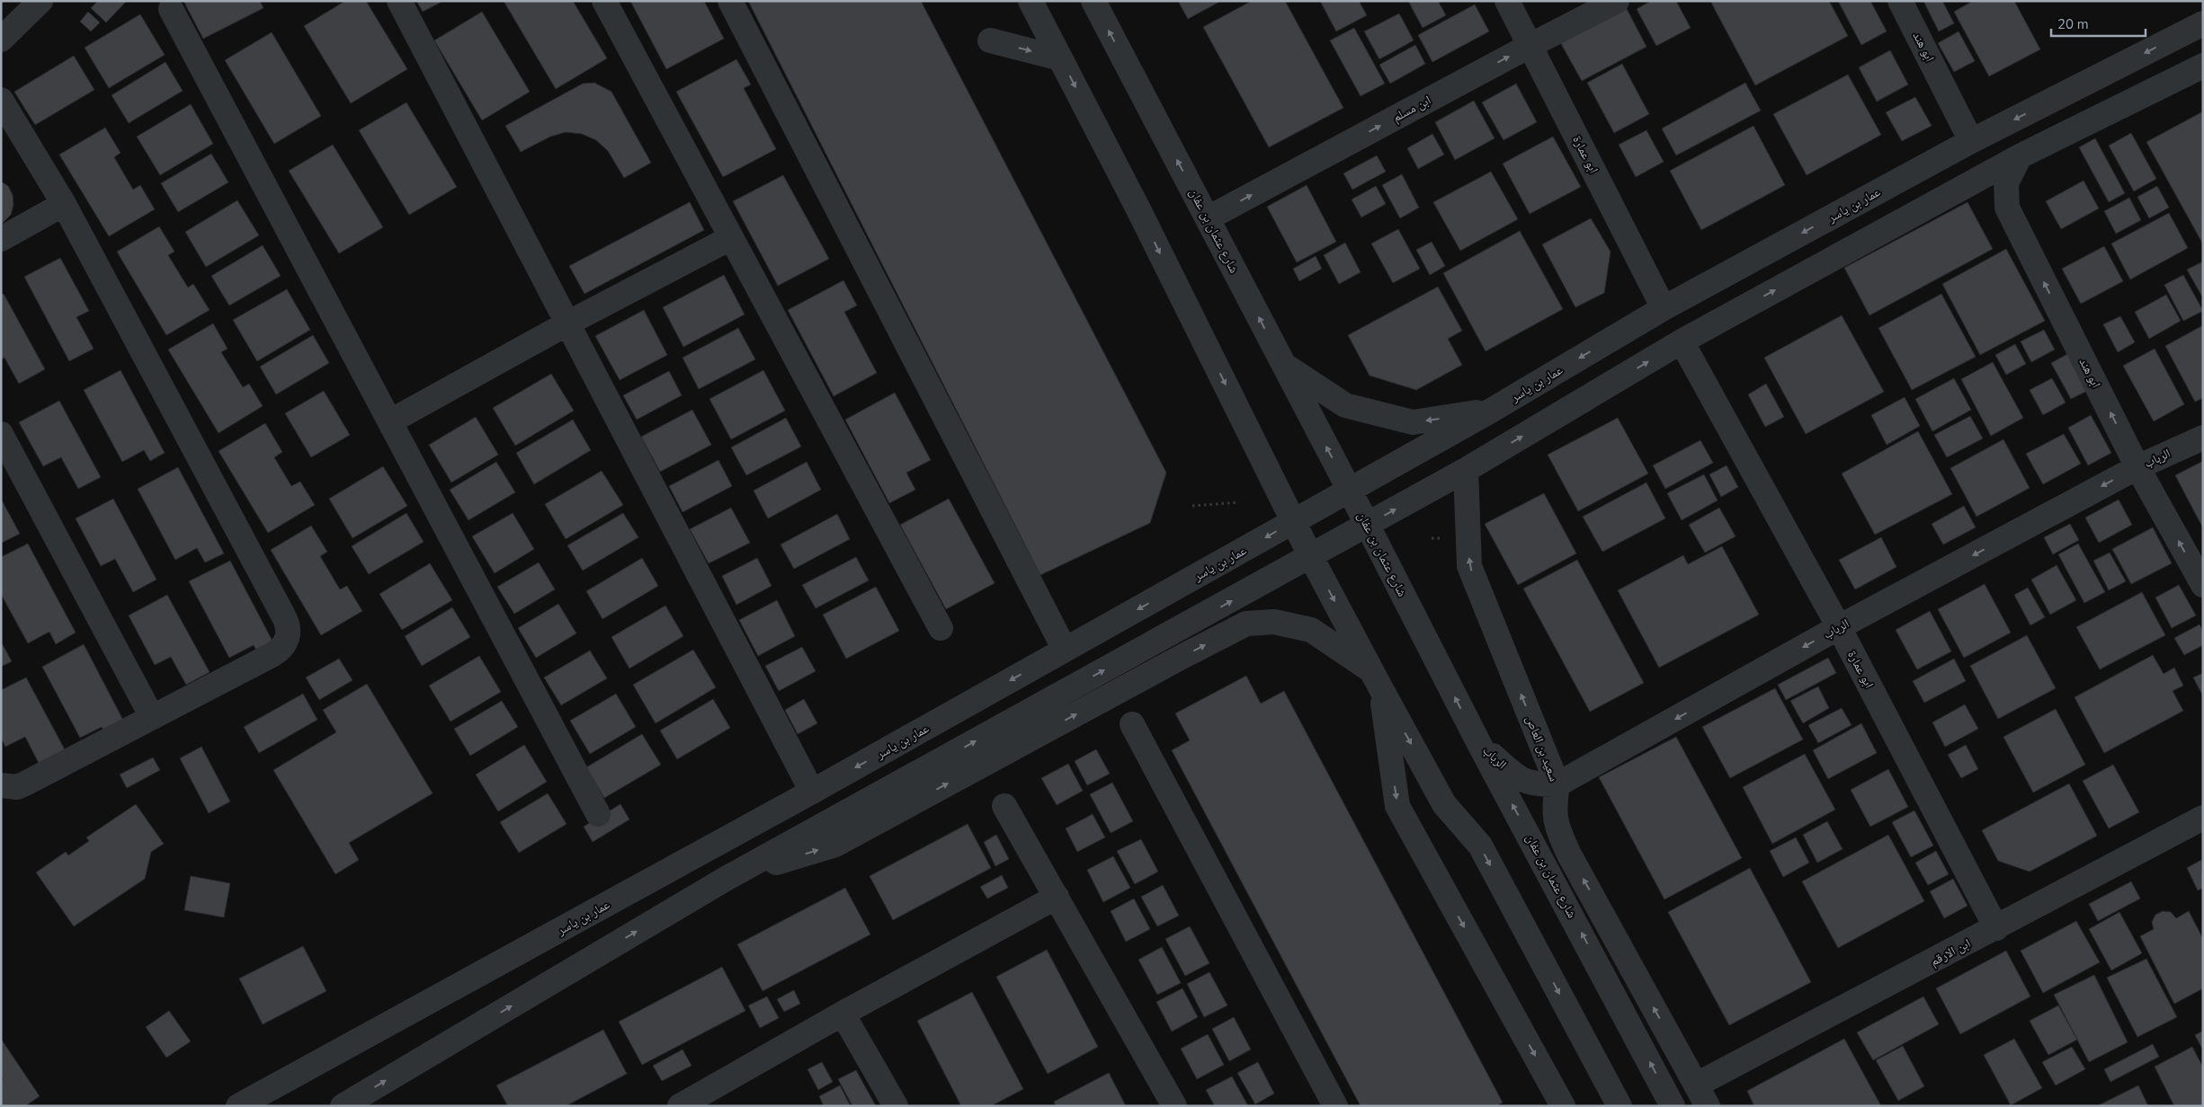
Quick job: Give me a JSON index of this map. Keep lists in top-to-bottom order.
{
  "streets": {
    "street": [
      "ابو هند",
      "ابن مسلم",
      "ابو عمارة",
      "عمار بن ياسر",
      "شارع عثمان بن عفان",
      "الرباب",
      "سعيد بن العاص",
      "ابن الارقم"
    ]
  },
  "crossings": [
    ["ابو هند", "عمار بن ياسر"],
    ["ابو هند", "الرباب"],
    ["ابن مسلم", "ابو عمارة"],
    ["ابن مسلم", "شارع عثمان بن عفان"],
    ["ابو عمارة", "عمار بن ياسر"],
    ["ابو عمارة", "الرباب"],
    ["ابو عمارة", "ابن الارقم"],
    ["عمار بن ياسر", "شارع عثمان بن عفان"],
    ["شارع عثمان بن عفان", "الرباب"],
    ["الرباب", "سعيد بن العاص"],
    ["سعيد بن العاص", "ابن الارقم"]
  ],
  "one_way": ["ابو هند", "ابن مسلم", "الرباب"],
  "scale_bar": "20 m"
}
